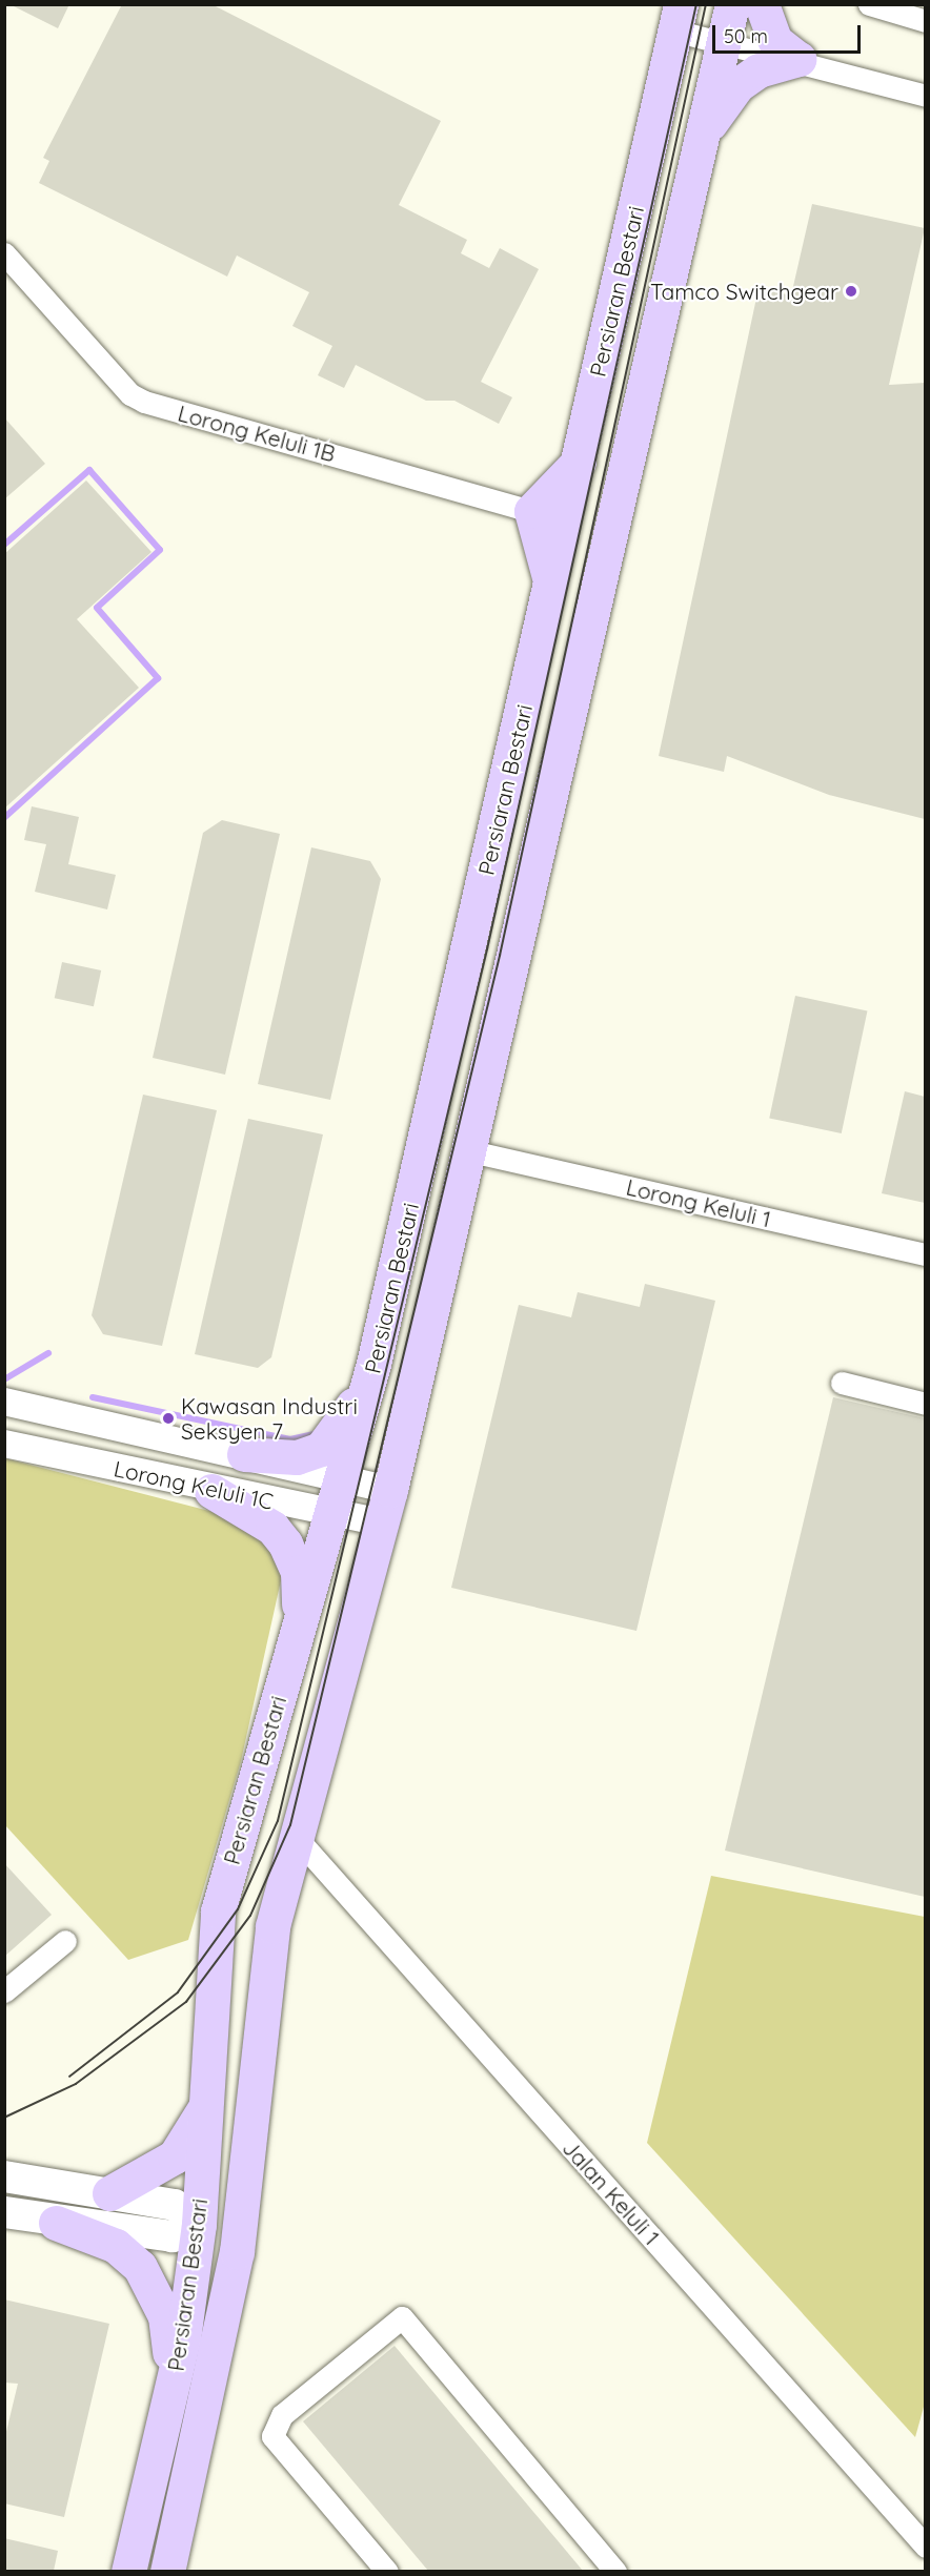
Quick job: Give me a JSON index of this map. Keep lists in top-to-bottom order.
{
  "streets": {
    "main road": ["Persiaran Bestari"],
    "street": [
      "Lorong Keluli 1B",
      "Lorong Keluli 1",
      "Lorong Keluli 1C",
      "Jalan Keluli 1"
    ]
  },
  "crossings": [
    ["Persiaran Bestari", "Lorong Keluli 1B"],
    ["Persiaran Bestari", "Lorong Keluli 1"],
    ["Persiaran Bestari", "Lorong Keluli 1C"],
    ["Persiaran Bestari", "Jalan Keluli 1"]
  ],
  "places": ["Tamco Switchgear", "Kawasan Industri Seksyen 7"],
  "scale_bar": "50 m"
}
